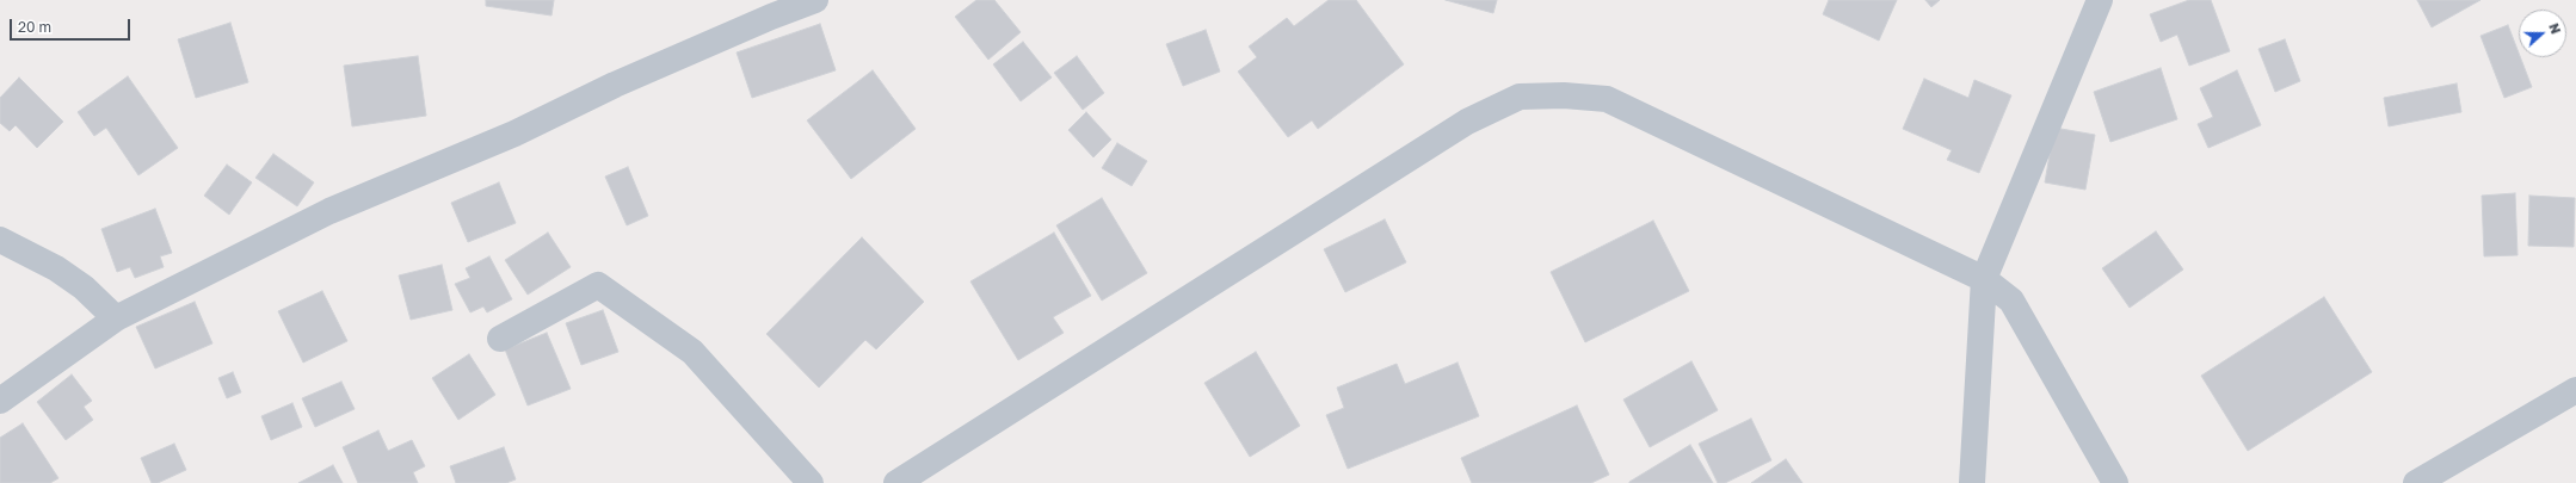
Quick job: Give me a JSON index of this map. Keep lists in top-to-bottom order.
{
  "scale_bar": "20 m",
  "north": "right"
}
